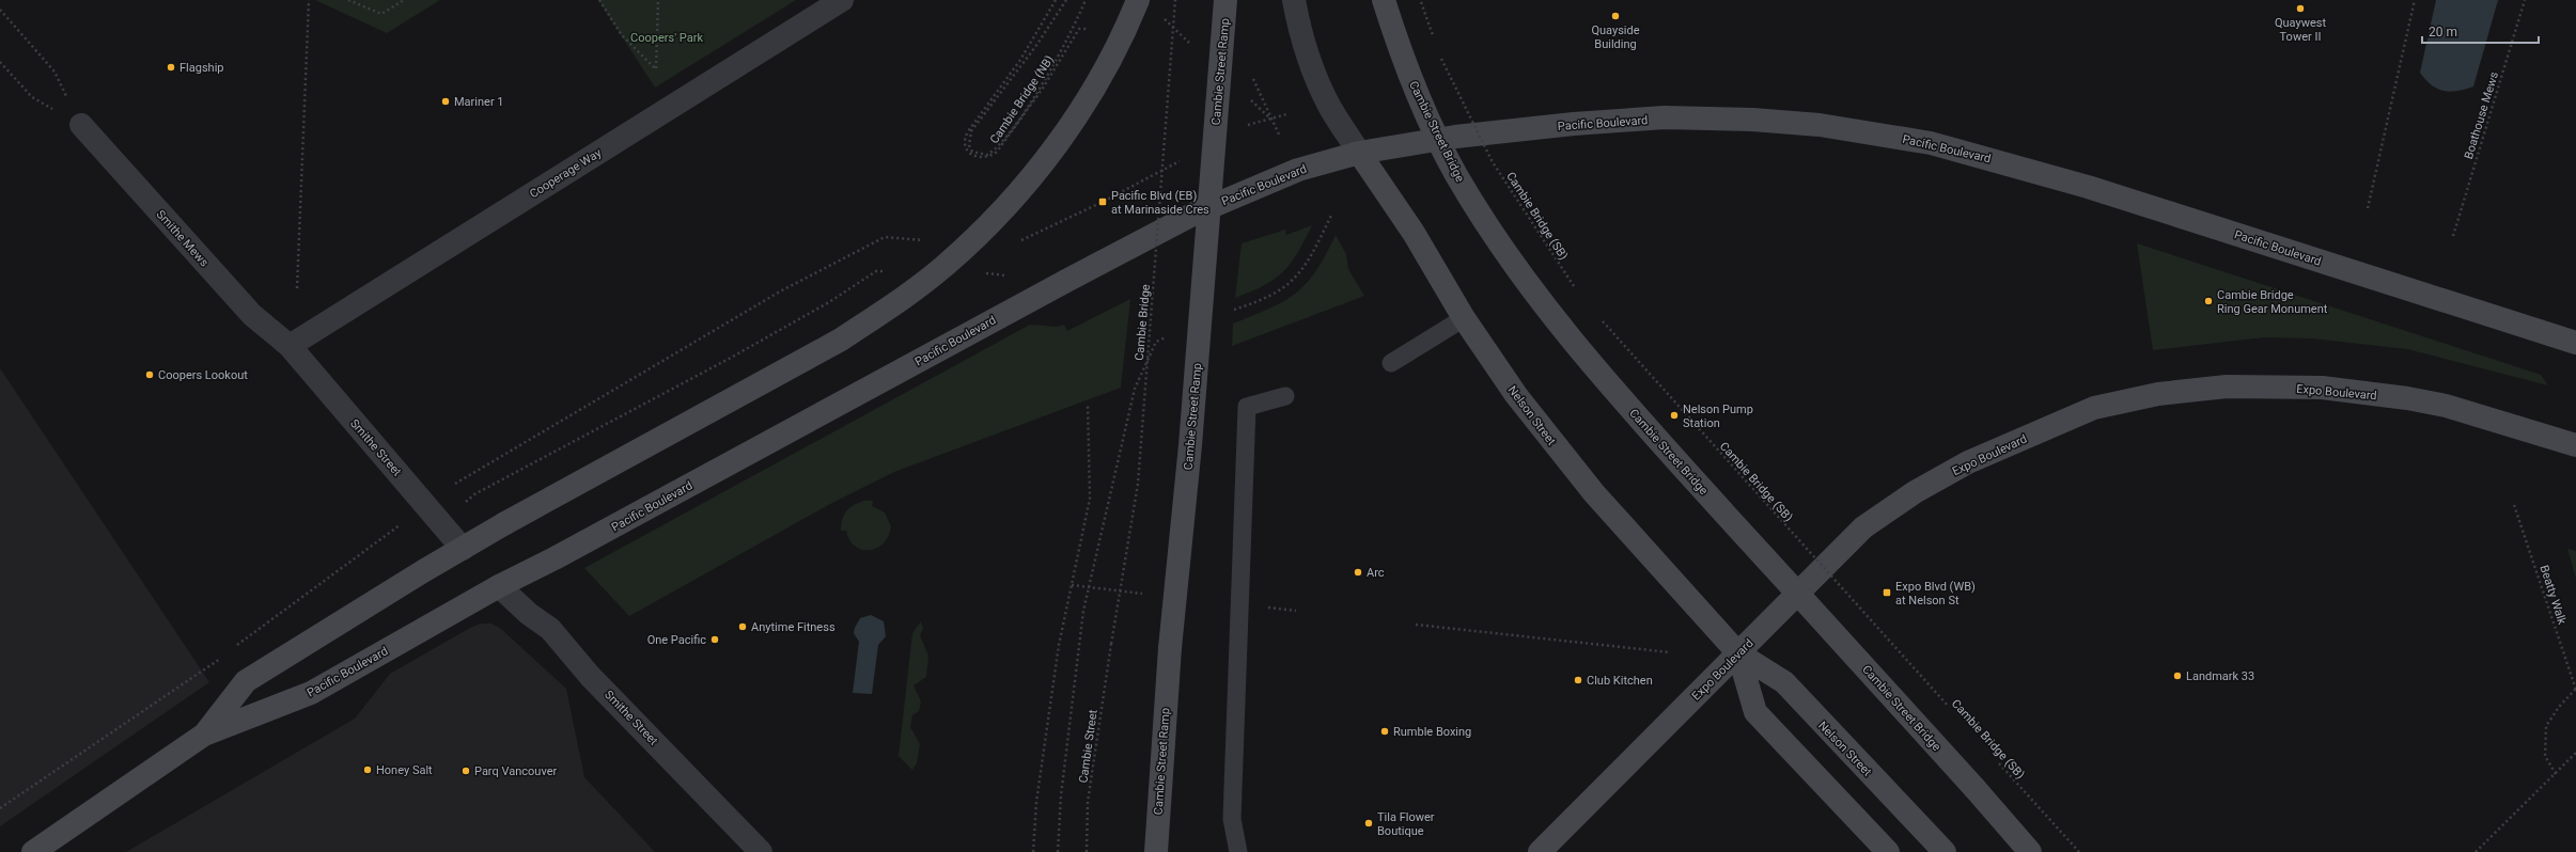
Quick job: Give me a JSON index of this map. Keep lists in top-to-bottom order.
{
  "streets": {
    "main road": [
      "Cambie Street Ramp",
      "Pacific Boulevard",
      "Cambie Street Bridge",
      "Expo Boulevard",
      "Nelson Street"
    ],
    "street": ["Cooperage Way", "Smithe Mews", "Smithe Street"],
    "path": [
      "Cambie Bridge (NB)",
      "Boathouse Mews",
      "Cambie Bridge (SB)",
      "Cambie Bridge",
      "Beatty Walk",
      "Cambie Street"
    ]
  },
  "crossings": [
    ["Pacific Boulevard", "Nelson Street"],
    ["Pacific Boulevard", "Smithe Street"],
    ["Cooperage Way", "Smithe Mews"],
    ["Cooperage Way", "Smithe Street"],
    ["Smithe Mews", "Smithe Street"],
    ["Cambie Bridge", "Cambie Street"],
    ["Expo Boulevard", "Nelson Street"]
  ],
  "parks": ["Coopers' Park"],
  "places": {
    "other": [
      "Quaywest Tower II",
      "Quayside Building",
      "Flagship",
      "Mariner 1",
      "Cambie Bridge Ring Gear Monument",
      "Coopers Lookout",
      "Nelson Pump Station",
      "Arc",
      "Anytime Fitness",
      "One Pacific",
      "Landmark 33",
      "Club Kitchen",
      "Rumble Boxing",
      "Honey Salt",
      "Parq Vancouver",
      "Tila Flower Boutique"
    ],
    "transit": ["Pacific Blvd (EB) at Marinaside Cres", "Expo Blvd (WB) at Nelson St"]
  },
  "scale_bar": "20 m"
}
